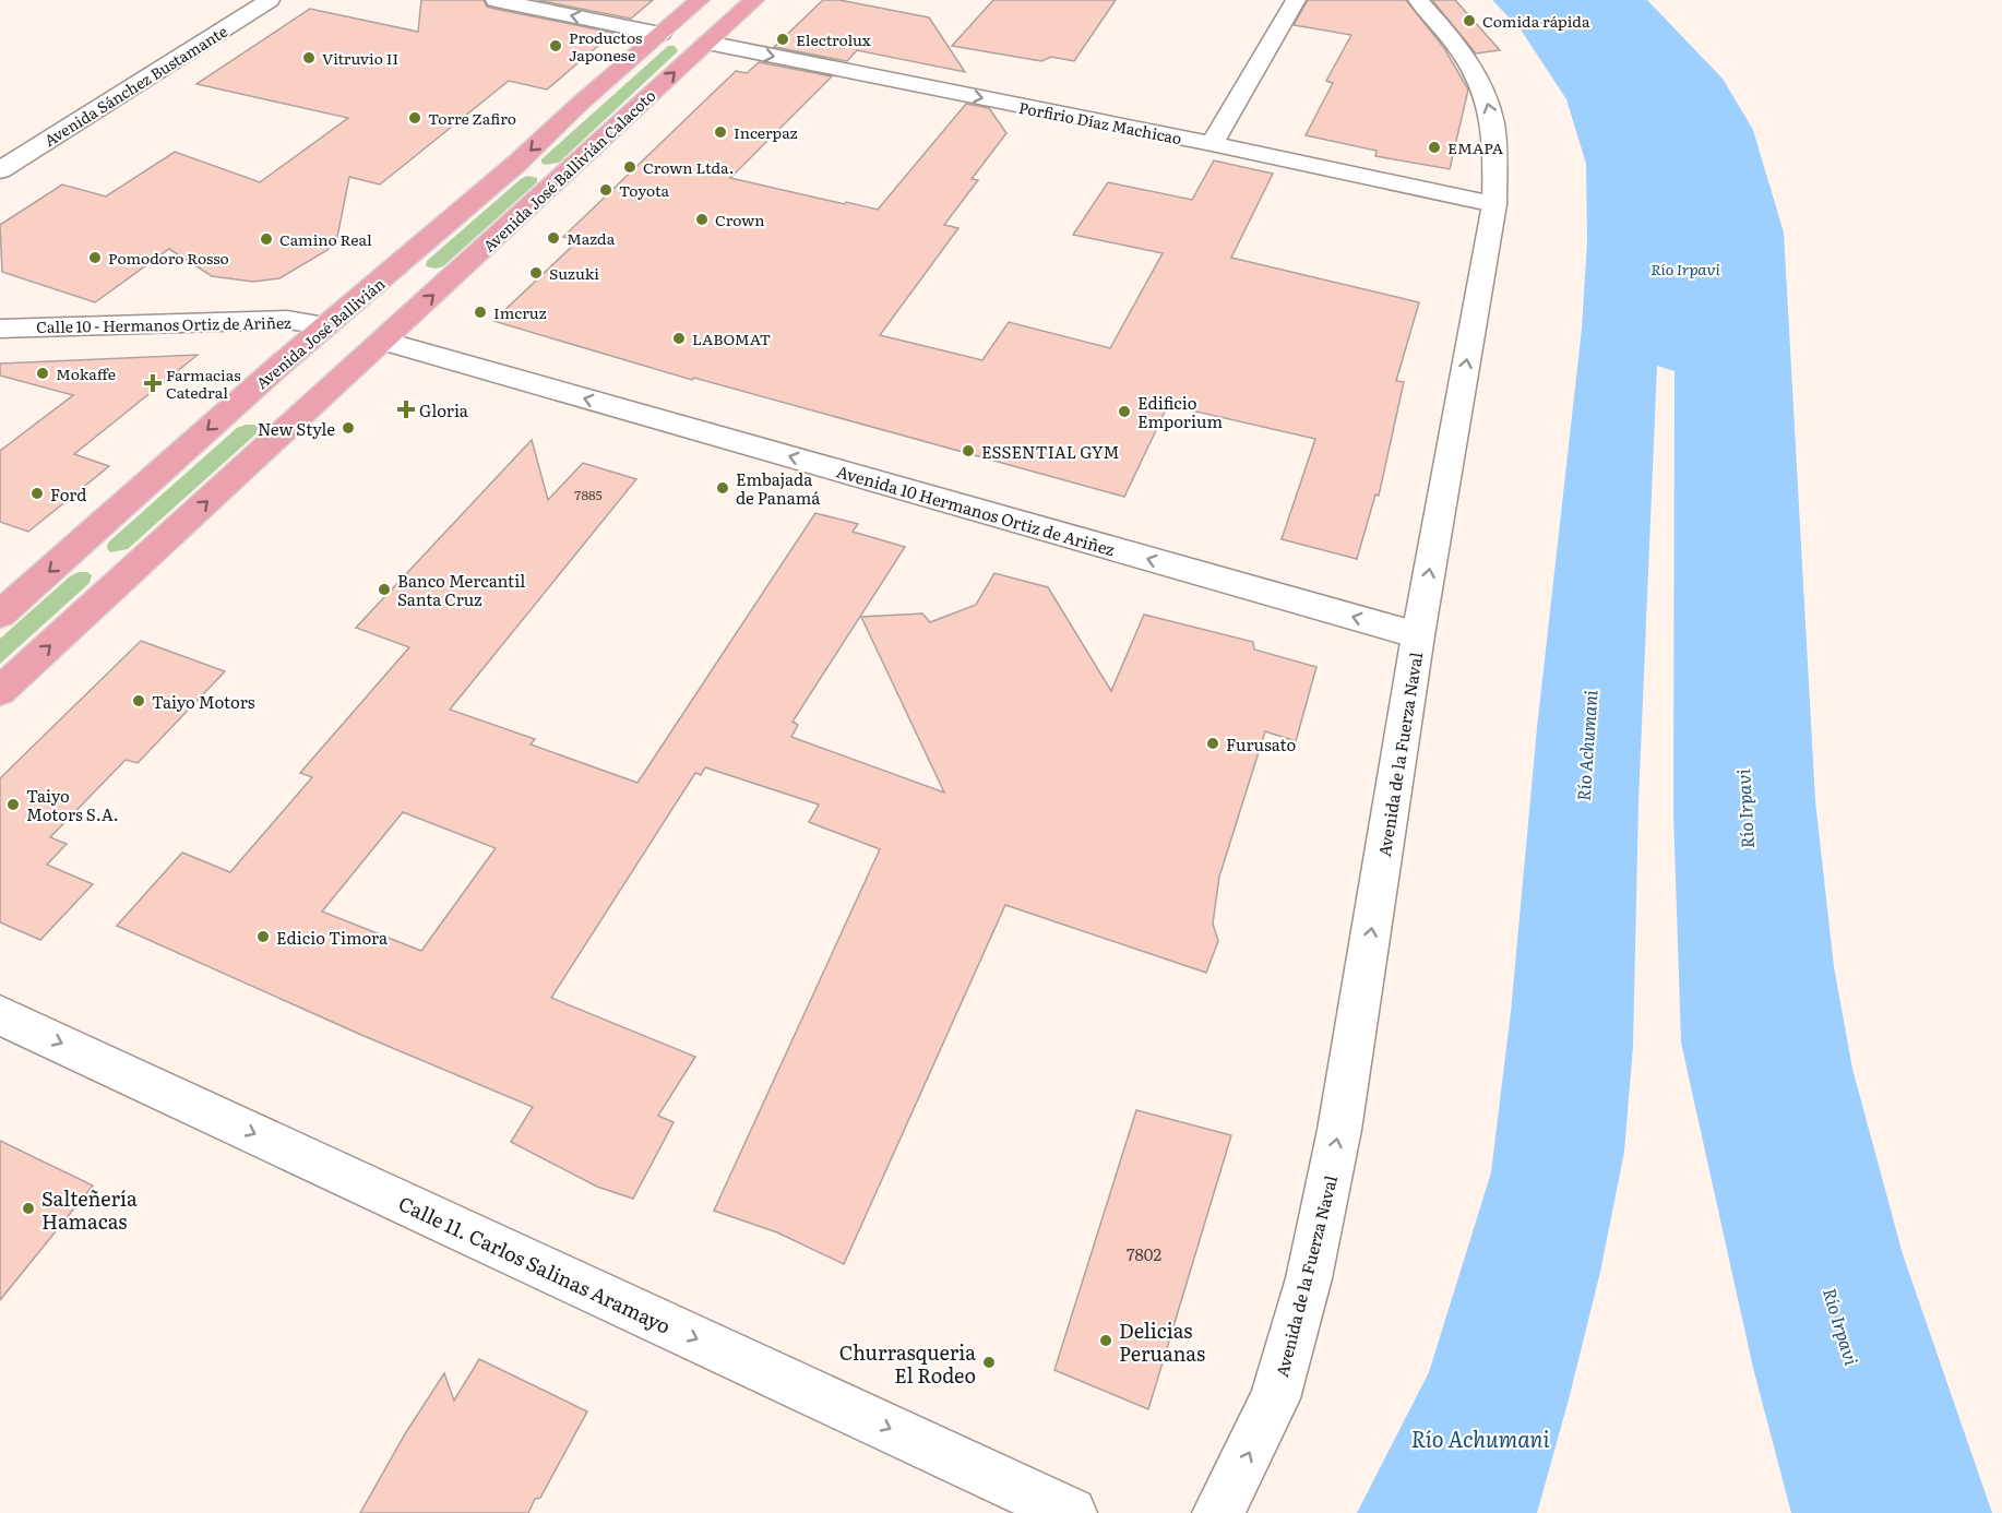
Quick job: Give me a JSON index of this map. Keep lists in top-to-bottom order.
{
  "streets": {
    "main road": ["Avenida José Ballivián Calacoto", "Avenida José Ballivián"],
    "street": [
      "Avenida Sánchez Bustamante",
      "Porfirio Díaz Machicao",
      "Calle 10 - Hermanos Ortiz de Ariñez",
      "Avenida 10 Hermanos Ortiz de Ariñez",
      "Avenida de la Fuerza Naval",
      "Calle 11. Carlos Salinas Aramayo"
    ]
  },
  "crossings": [
    ["Porfirio Díaz Machicao", "Avenida José Ballivián Calacoto"],
    ["Porfirio Díaz Machicao", "Avenida de la Fuerza Naval"],
    ["Avenida José Ballivián Calacoto", "Avenida 10 Hermanos Ortiz de Ariñez"],
    ["Calle 10 - Hermanos Ortiz de Ariñez", "Avenida José Ballivián"],
    ["Avenida 10 Hermanos Ortiz de Ariñez", "Avenida de la Fuerza Naval"]
  ],
  "one_way": [
    "Porfirio Díaz Machicao",
    "Avenida José Ballivián Calacoto",
    "Avenida 10 Hermanos Ortiz de Ariñez",
    "Avenida de la Fuerza Naval",
    "Calle 11. Carlos Salinas Aramayo"
  ],
  "water": ["Río Irpavi", "Río Achumani"],
  "places": {
    "other": [
      "Comida rápida",
      "Electrolux",
      "Productos Japonese",
      "Vitruvio II",
      "Torre Zafiro",
      "Incerpaz",
      "EMAPA",
      "Crown Ltda.",
      "Toyota",
      "Crown",
      "Mazda",
      "Camino Real",
      "Pomodoro Rosso",
      "Suzuki",
      "Imcruz",
      "LABOMAT",
      "Mokaffe",
      "Edificio Emporium",
      "New Style",
      "ESSENTIAL GYM",
      "Embajada de Panamá",
      "Ford",
      "Banco Mercantil Santa Cruz",
      "Taiyo Motors",
      "Furusato",
      "Taiyo Motors S.A.",
      "Edicio Timora",
      "Salteñería Hamacas",
      "Delicias Peruanas",
      "Churrasqueria El Rodeo"
    ],
    "health": ["Farmacias Catedral", "Gloria"]
  },
  "house_numbers": ["7885", "7802"]
}
